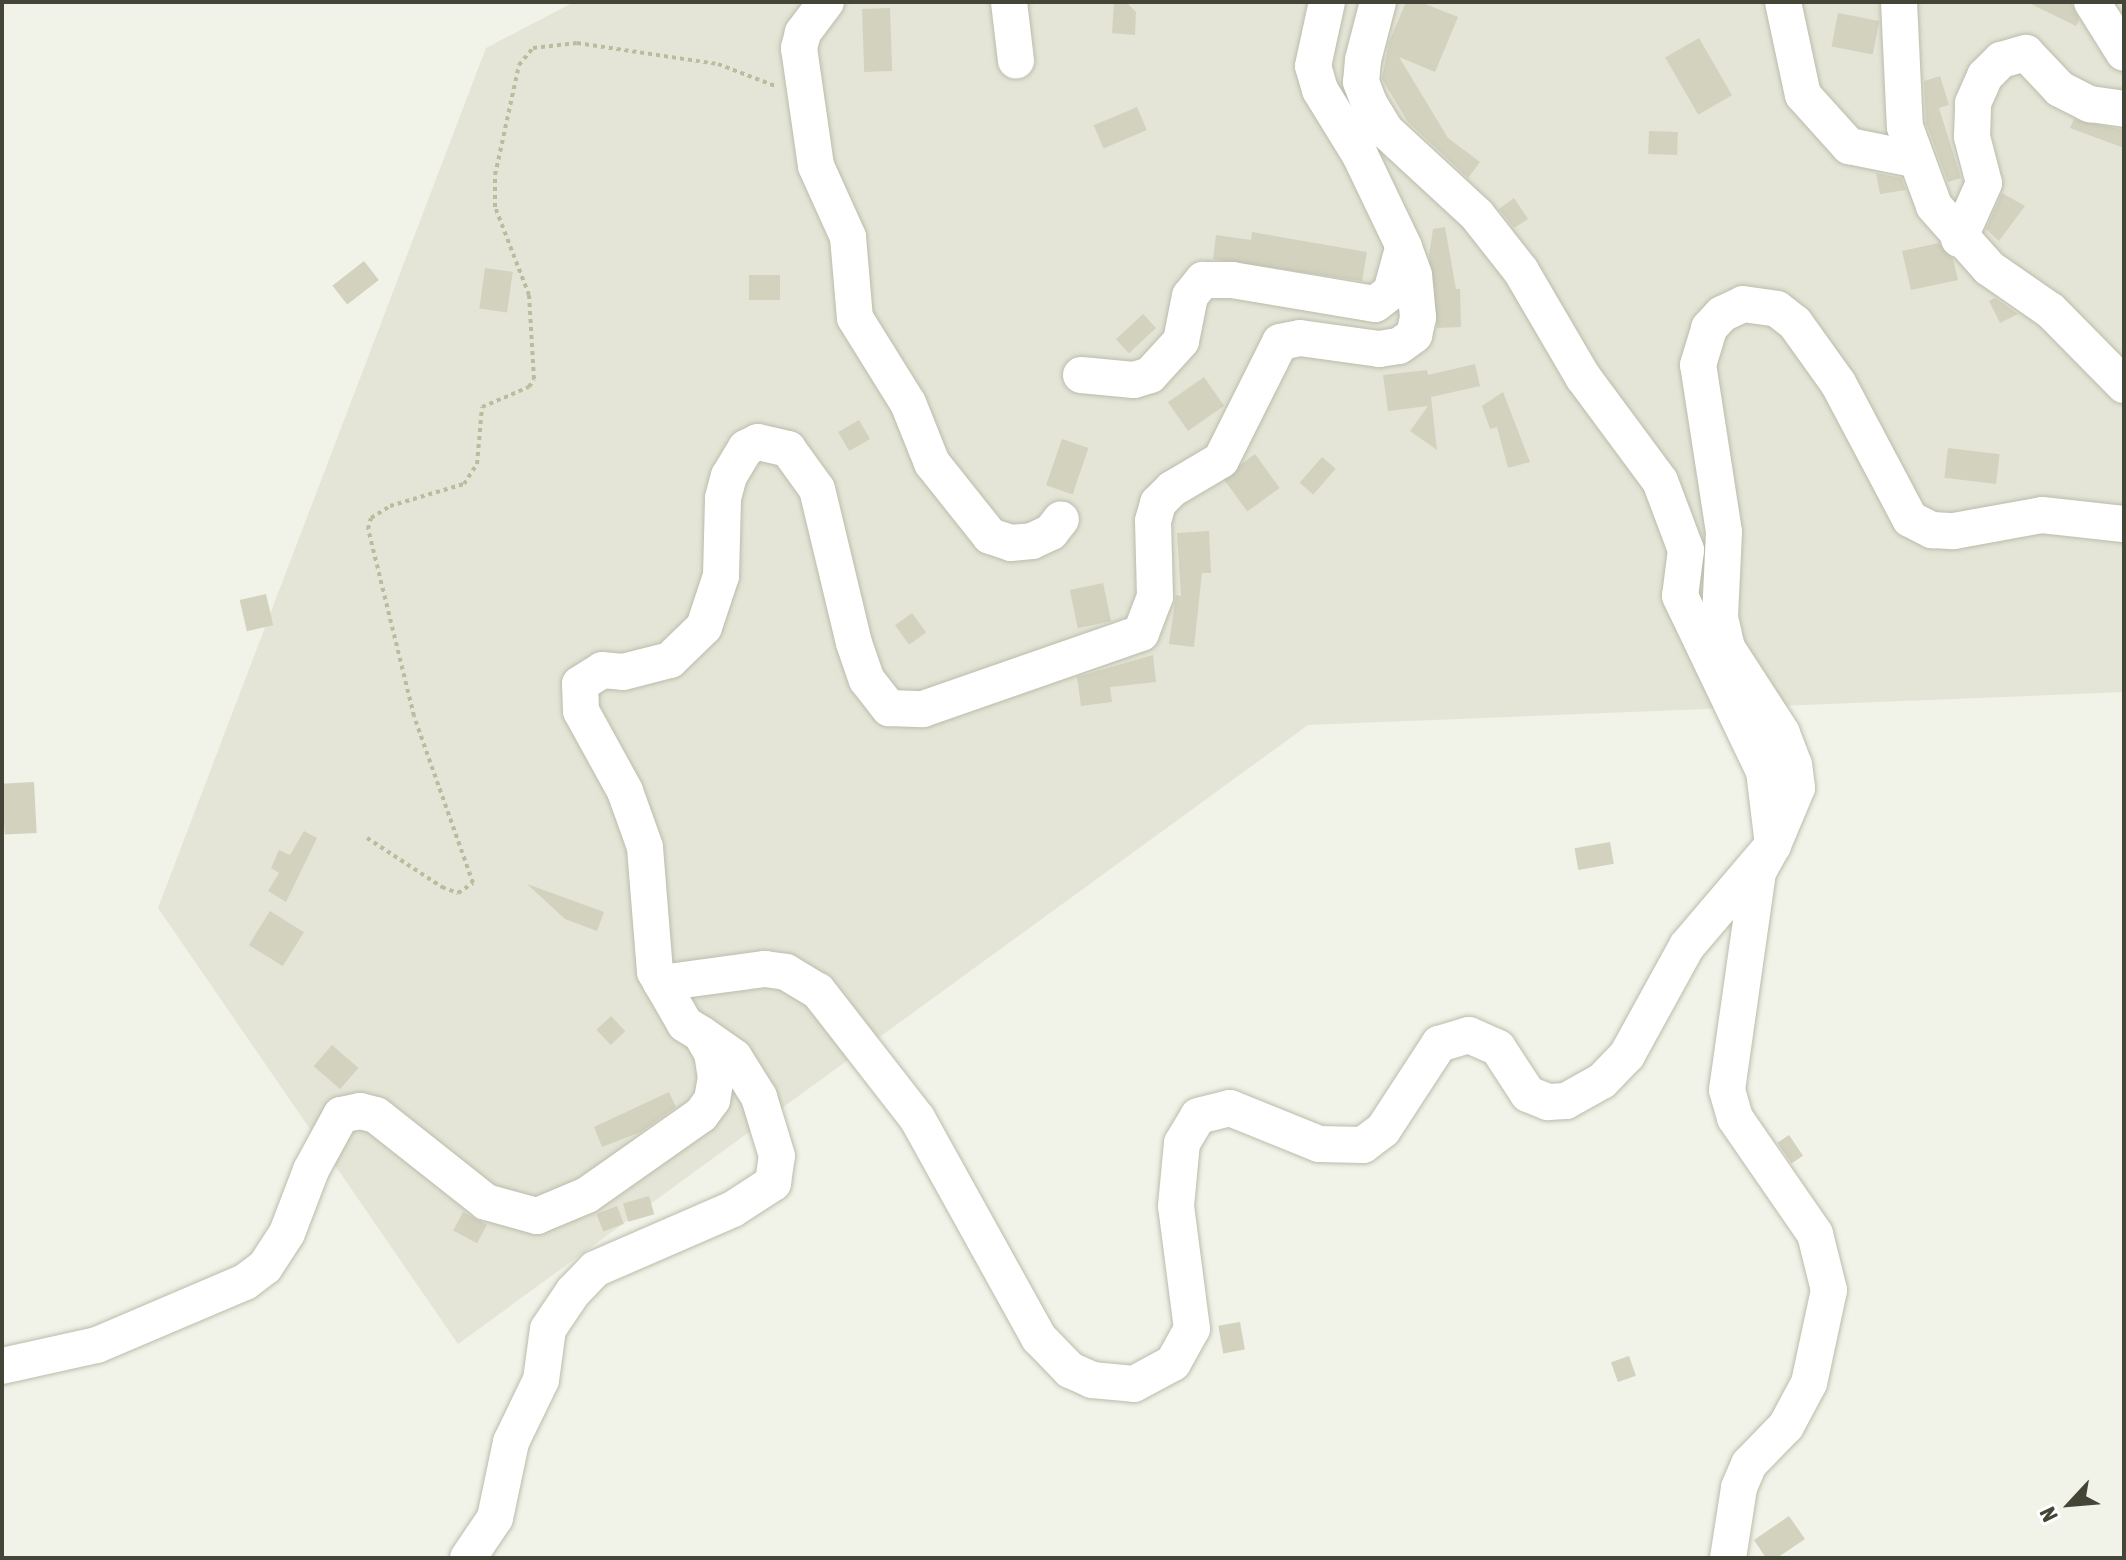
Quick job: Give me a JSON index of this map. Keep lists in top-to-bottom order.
{
  "north": "bottom left"
}
